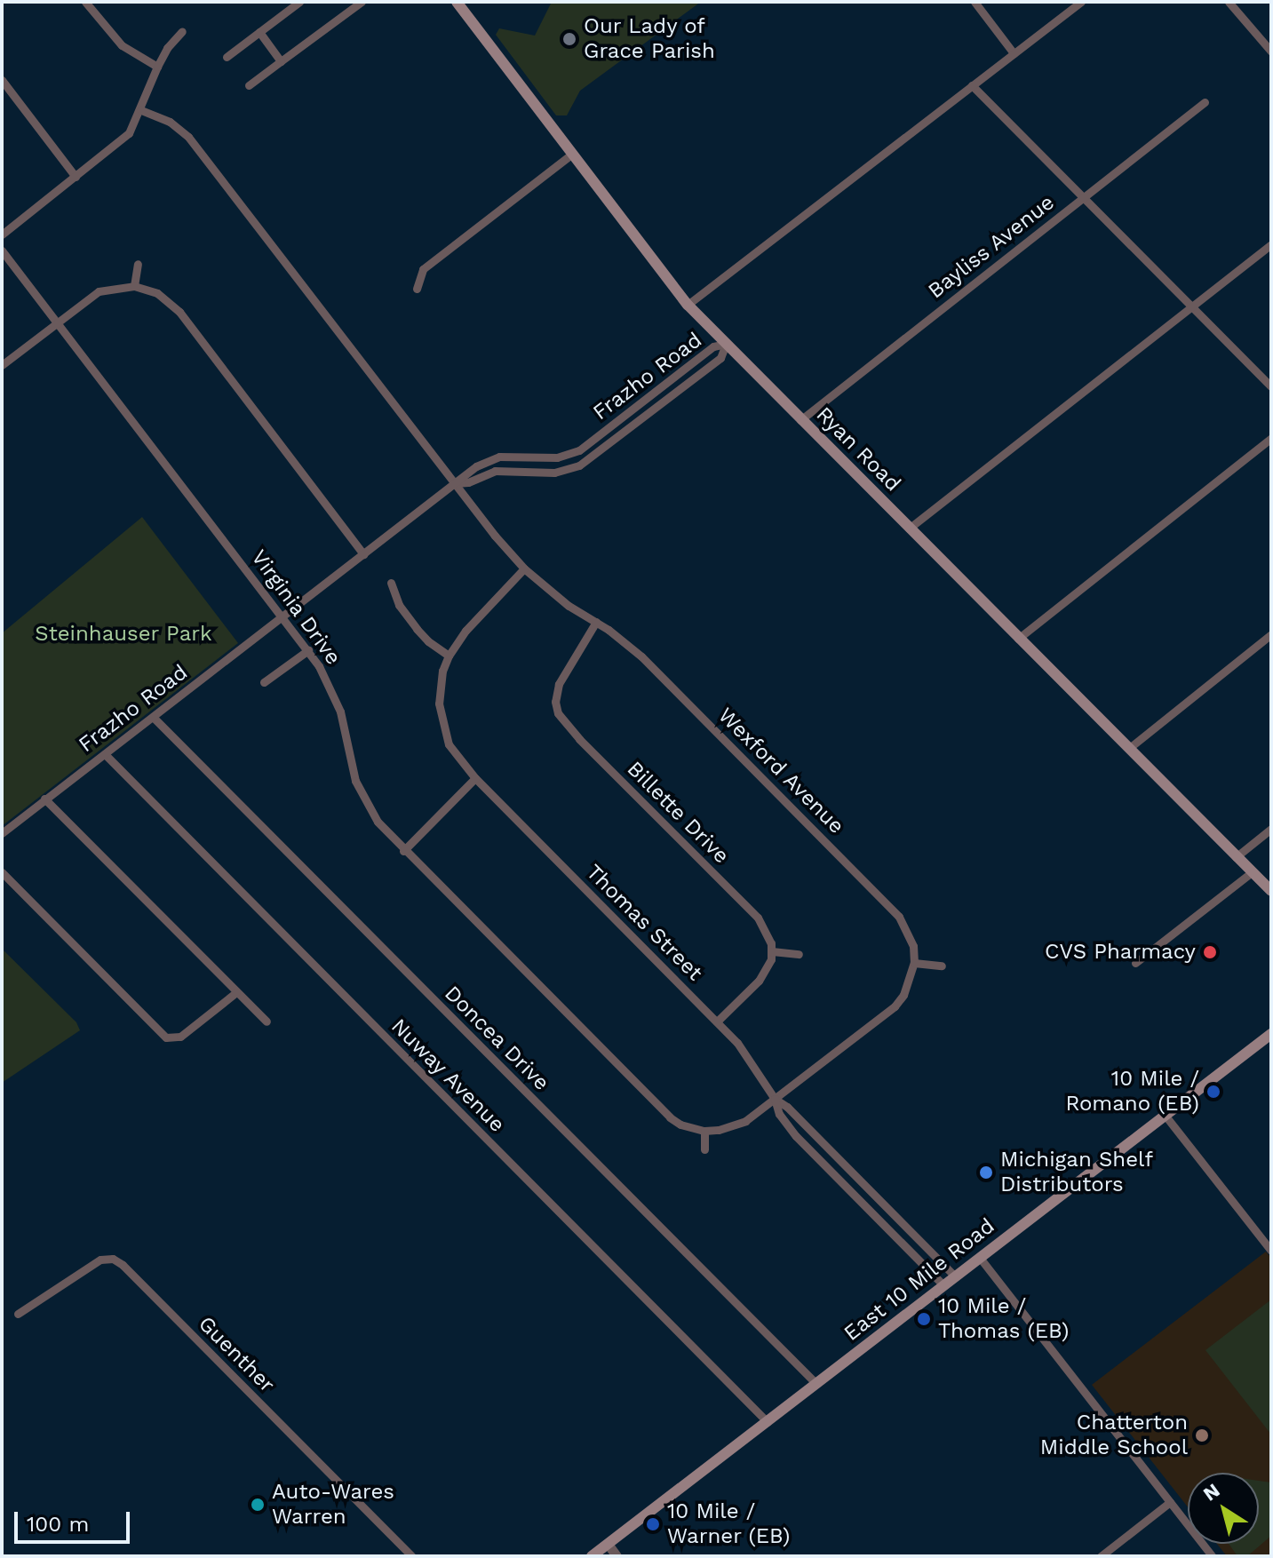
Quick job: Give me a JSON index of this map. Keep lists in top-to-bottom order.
{
  "streets": {
    "main road": ["Ryan Road", "East 10 Mile Road"],
    "street": [
      "Bayliss Avenue",
      "Frazho Road",
      "Virginia Drive",
      "Wexford Avenue",
      "Billette Drive",
      "Thomas Street",
      "Doncea Drive",
      "Nuway Avenue",
      "Guenther"
    ]
  },
  "crossings": [
    ["Bayliss Avenue", "Ryan Road"],
    ["Frazho Road", "Ryan Road"],
    ["Frazho Road", "Virginia Drive"],
    ["Frazho Road", "Wexford Avenue"],
    ["Frazho Road", "Doncea Drive"],
    ["Frazho Road", "Nuway Avenue"],
    ["Wexford Avenue", "Billette Drive"],
    ["Wexford Avenue", "Thomas Street"],
    ["Thomas Street", "East 10 Mile Road"],
    ["Doncea Drive", "East 10 Mile Road"],
    ["Nuway Avenue", "East 10 Mile Road"]
  ],
  "parks": ["Steinhauser Park"],
  "places": [
    "Our Lady of Grace Parish",
    "CVS Pharmacy",
    "10 Mile / Romano (EB)",
    "Michigan Shelf Distributors",
    "10 Mile / Thomas (EB)",
    "Chatterton Middle School",
    "Auto-Wares Warren",
    "10 Mile / Warner (EB)"
  ],
  "scale_bar": "100 m",
  "north": "top left"
}
